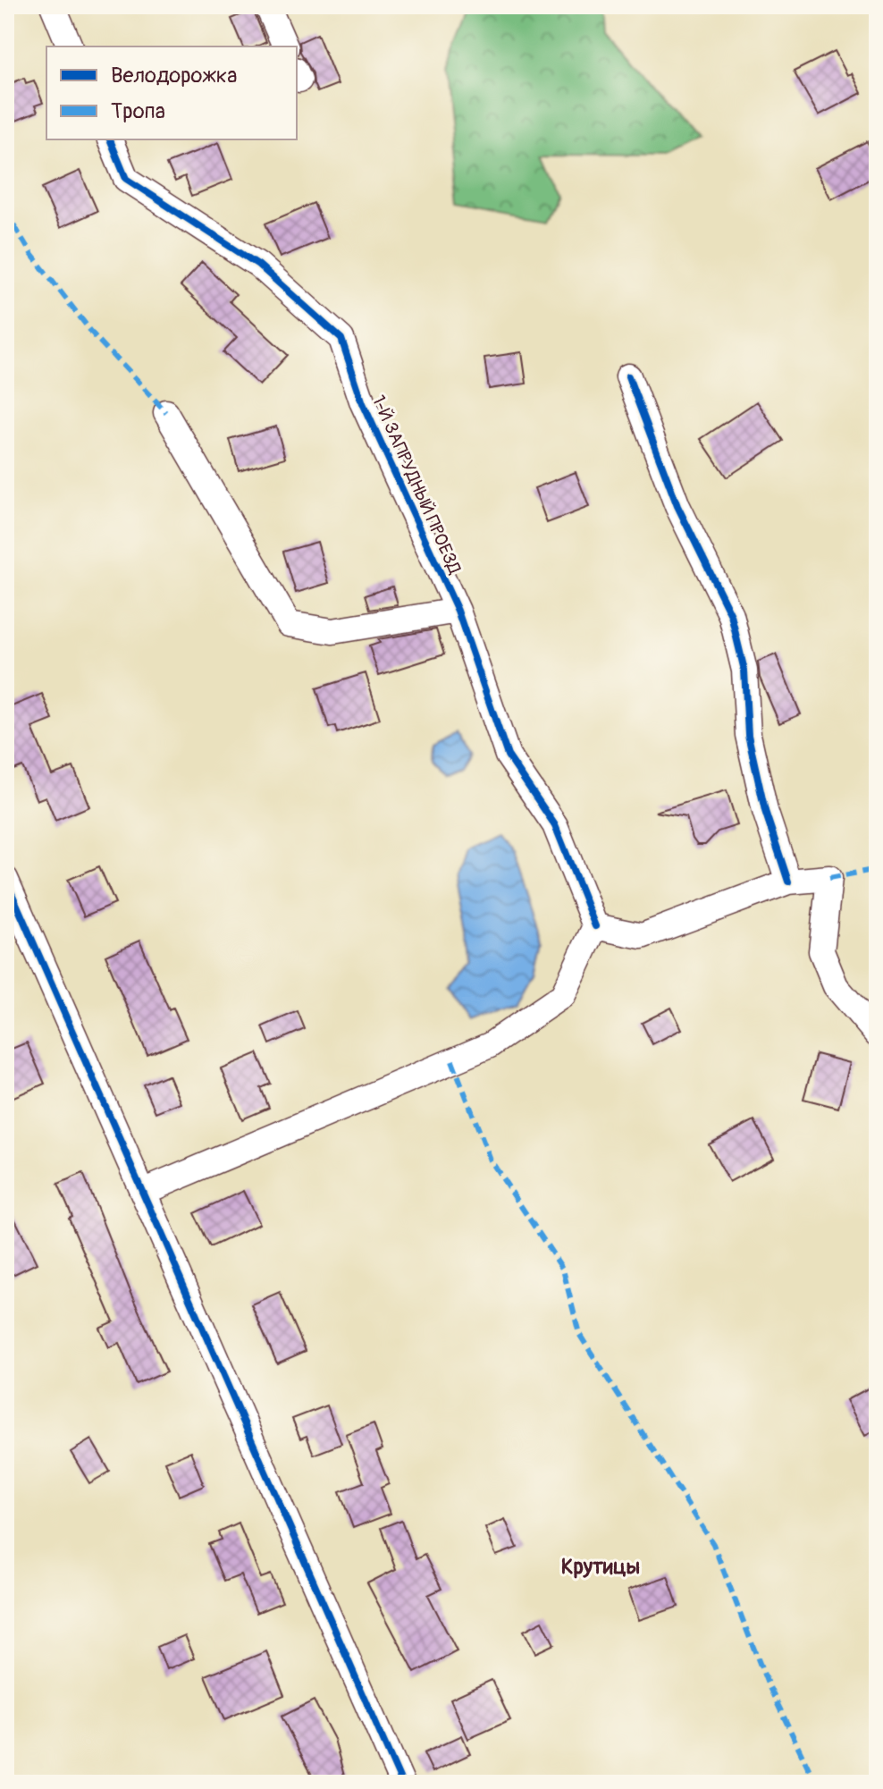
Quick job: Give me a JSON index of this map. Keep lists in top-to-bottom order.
{
  "streets": {
    "street": ["1-Й ЗАПРУДНЫЙ ПРОЕЗД"]
  },
  "districts": ["Крутицы"],
  "legend": ["Велодорожка", "Тропа"]
}
